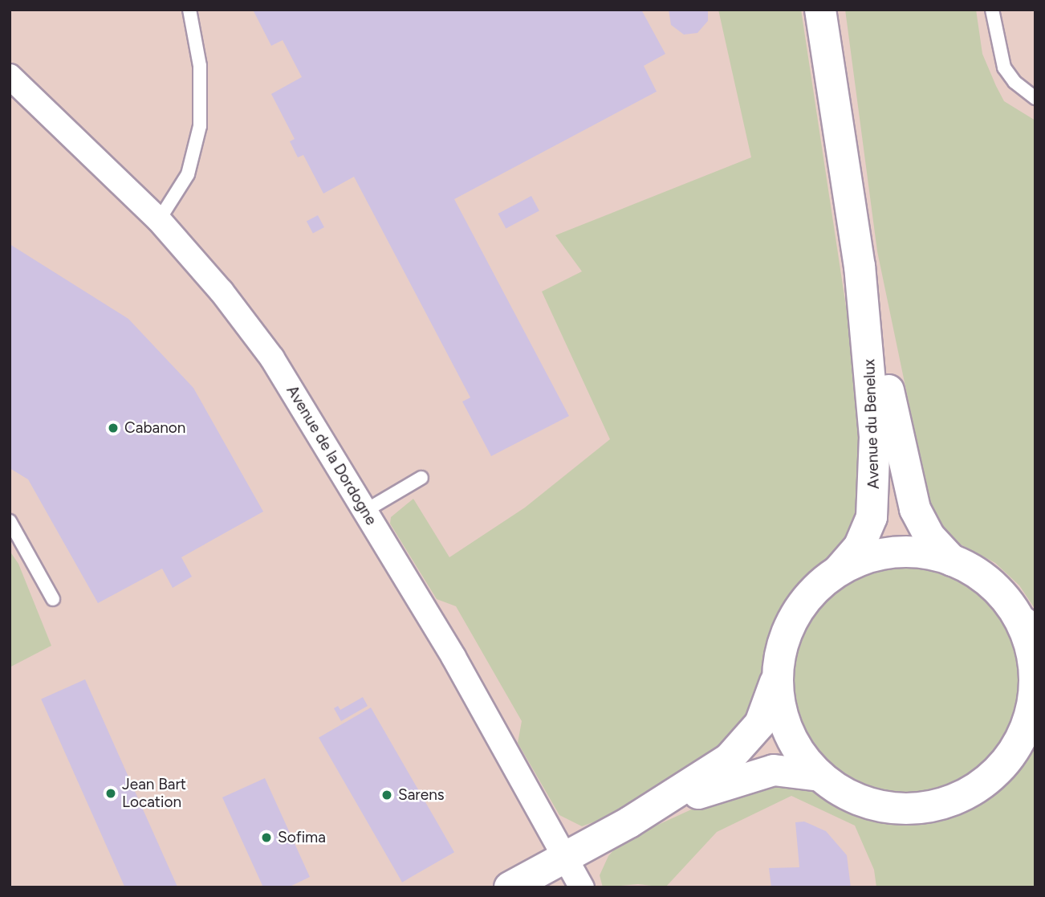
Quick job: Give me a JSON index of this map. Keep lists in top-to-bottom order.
{
  "streets": {
    "street": ["Avenue du Benelux", "Avenue de la Dordogne"]
  },
  "places": [
    "Cabanon",
    "Jean Bart Location",
    "Sarens",
    "Sofima"
  ]
}
